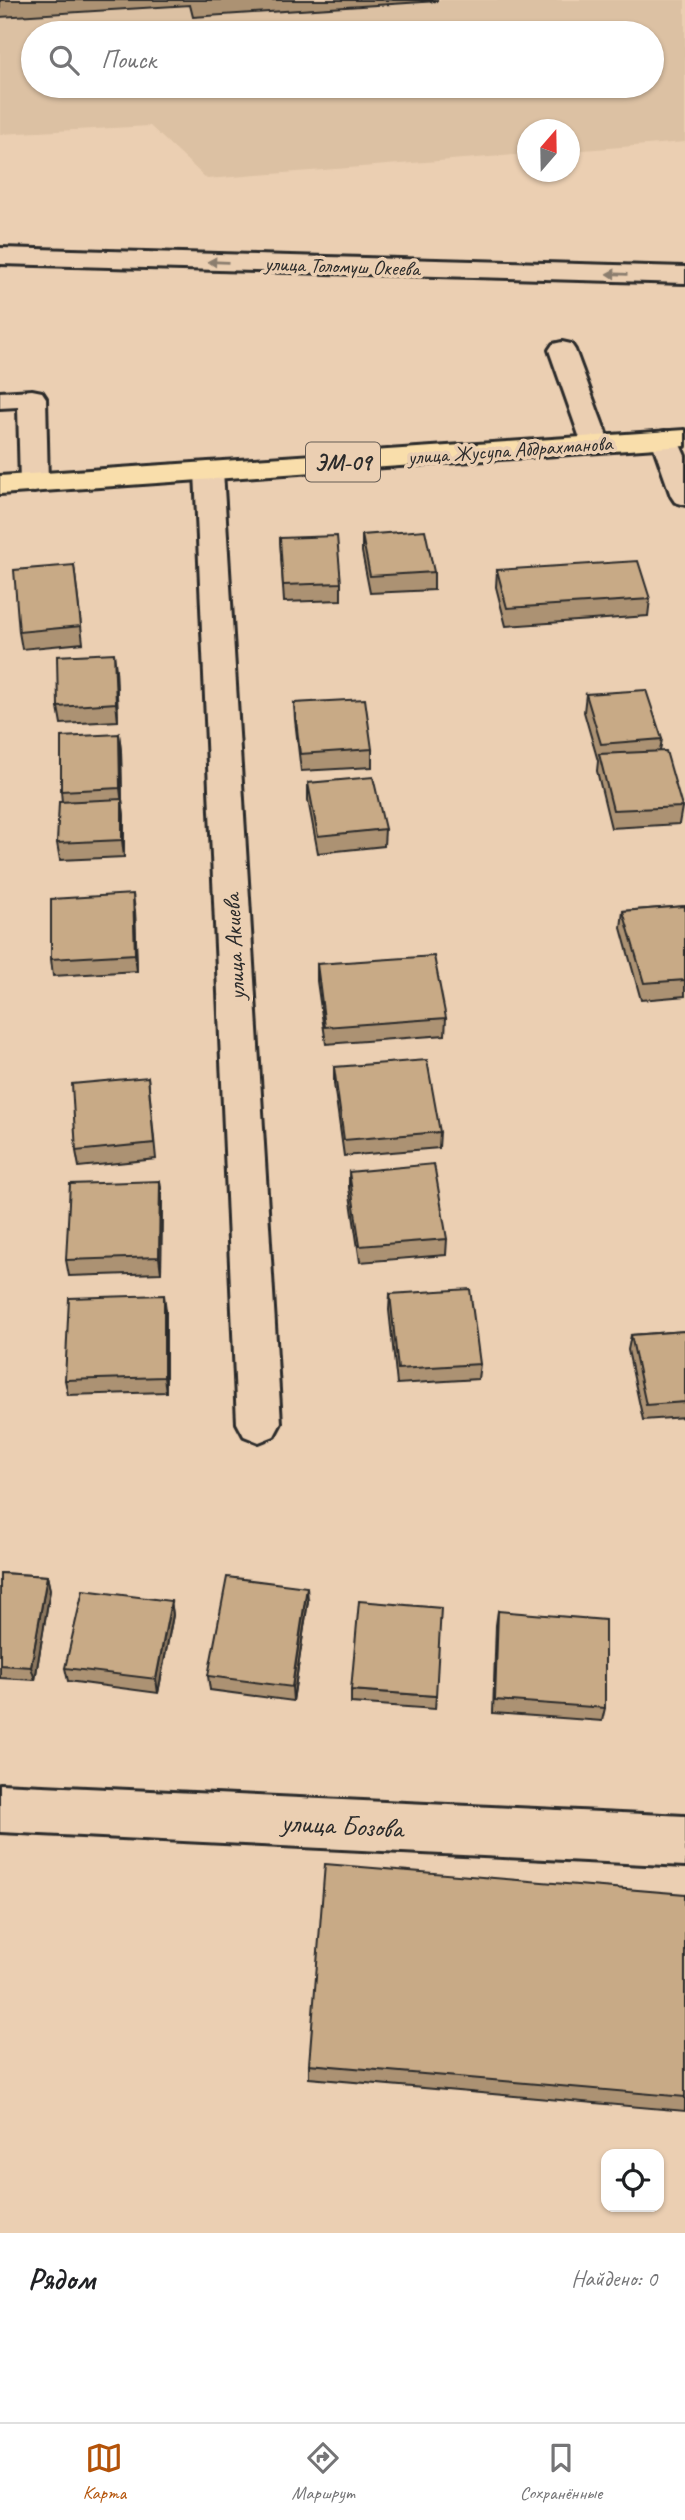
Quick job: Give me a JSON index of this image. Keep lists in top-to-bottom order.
{
  "streets": {
    "highway": ["улица Жусупа Абдрахманова", "ЭМ-09"],
    "street": ["улица Толомуш Океева", "улица Акиева", "улица Бозова"]
  },
  "crossings": [
    ["улица Жусупа Абдрахманова", "улица Акиева"]
  ],
  "one_way": ["улица Толомуш Океева"],
  "north": "top",
  "page": {
    "search": "Поиск",
    "heading": ["Рядом", "Найдено: 0"],
    "nav": ["Карта", "Маршрут", "Сохранённые"]
  }
}
